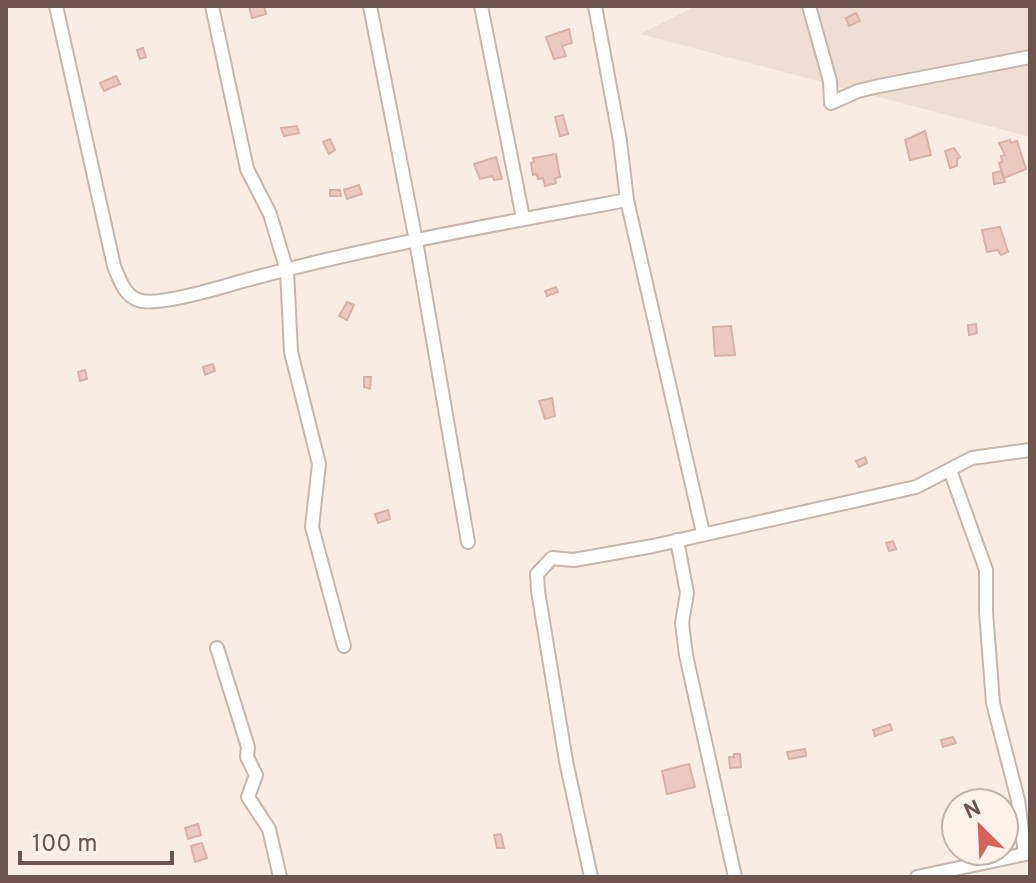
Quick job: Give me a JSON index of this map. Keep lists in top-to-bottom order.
{
  "scale_bar": "100 m",
  "north": "top left"
}
